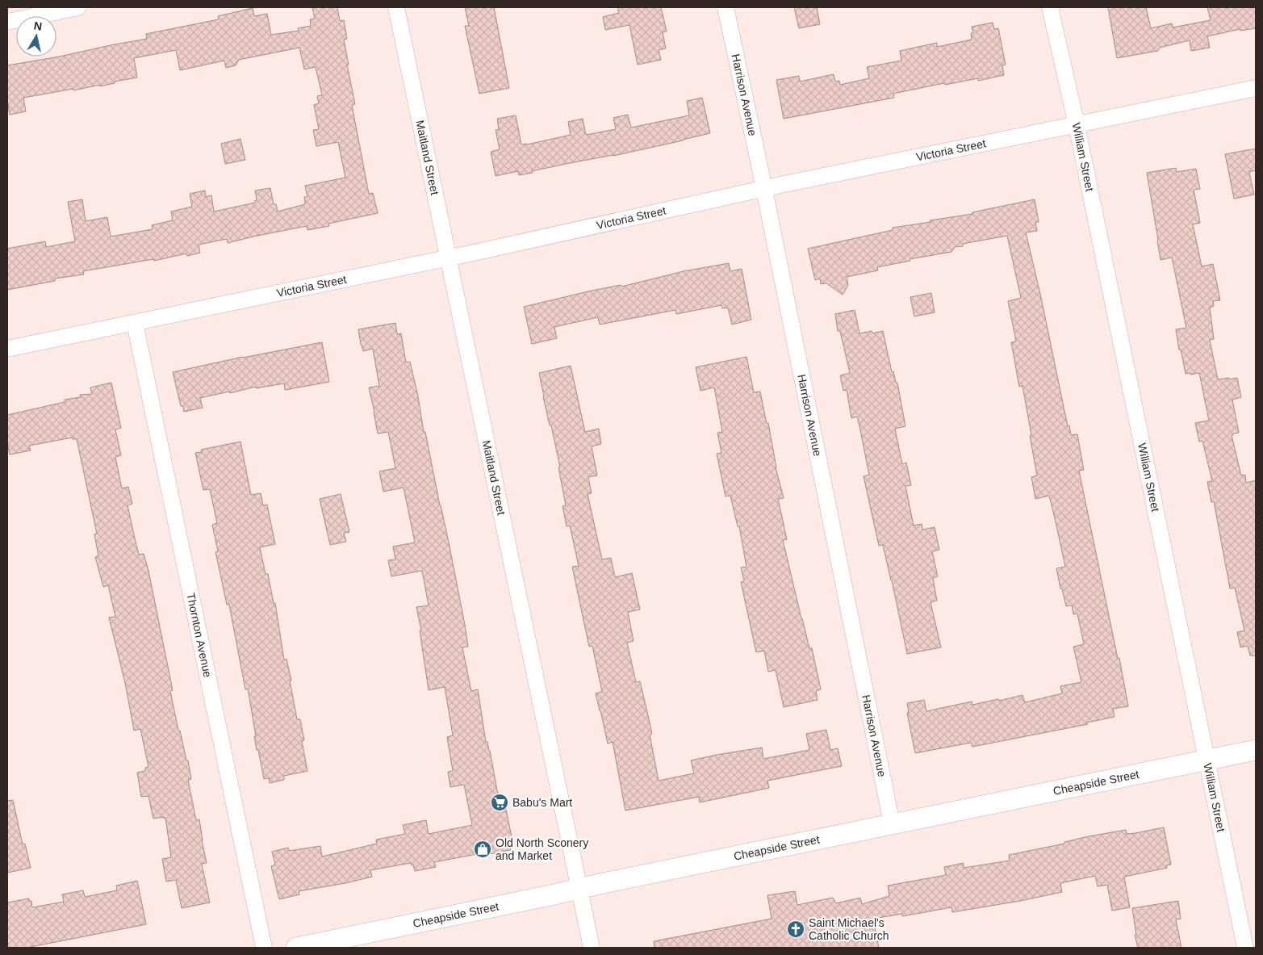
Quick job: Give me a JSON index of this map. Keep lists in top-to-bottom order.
{
  "streets": {
    "street": [
      "Harrison Avenue",
      "Victoria Street",
      "Maitland Street",
      "William Street",
      "Thornton Avenue",
      "Cheapside Street"
    ]
  },
  "crossings": [
    ["Harrison Avenue", "Victoria Street"],
    ["Harrison Avenue", "Cheapside Street"],
    ["Victoria Street", "Maitland Street"],
    ["Victoria Street", "William Street"],
    ["Victoria Street", "Thornton Avenue"],
    ["Maitland Street", "Cheapside Street"],
    ["William Street", "Cheapside Street"]
  ],
  "places": {
    "supermarket": ["Babu's Mart"],
    "shop": ["Old North Sconery and Market"],
    "church": ["Saint Michael's Catholic Church"]
  },
  "north": "top"
}
